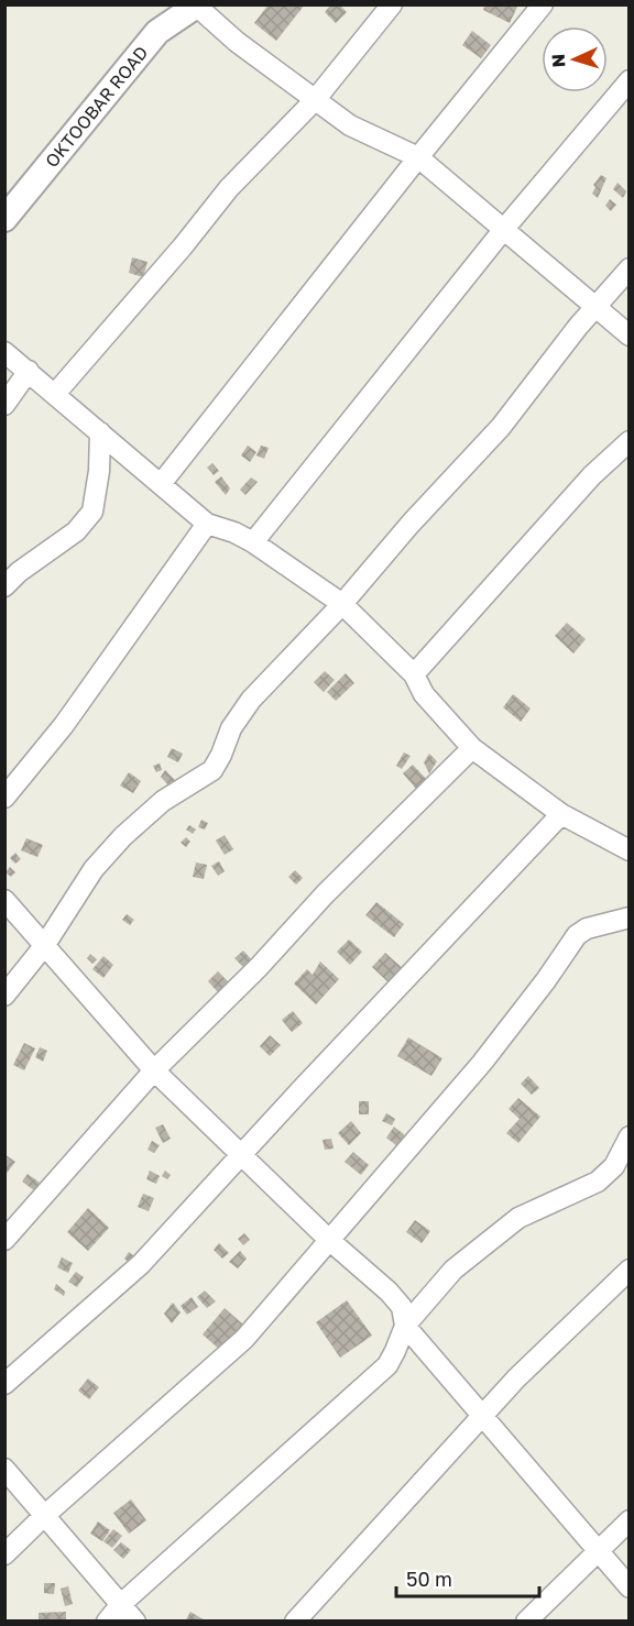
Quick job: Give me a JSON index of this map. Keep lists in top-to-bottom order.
{
  "streets": {
    "street": ["OKTOOBAR ROAD"]
  },
  "scale_bar": "50 m",
  "north": "left"
}
